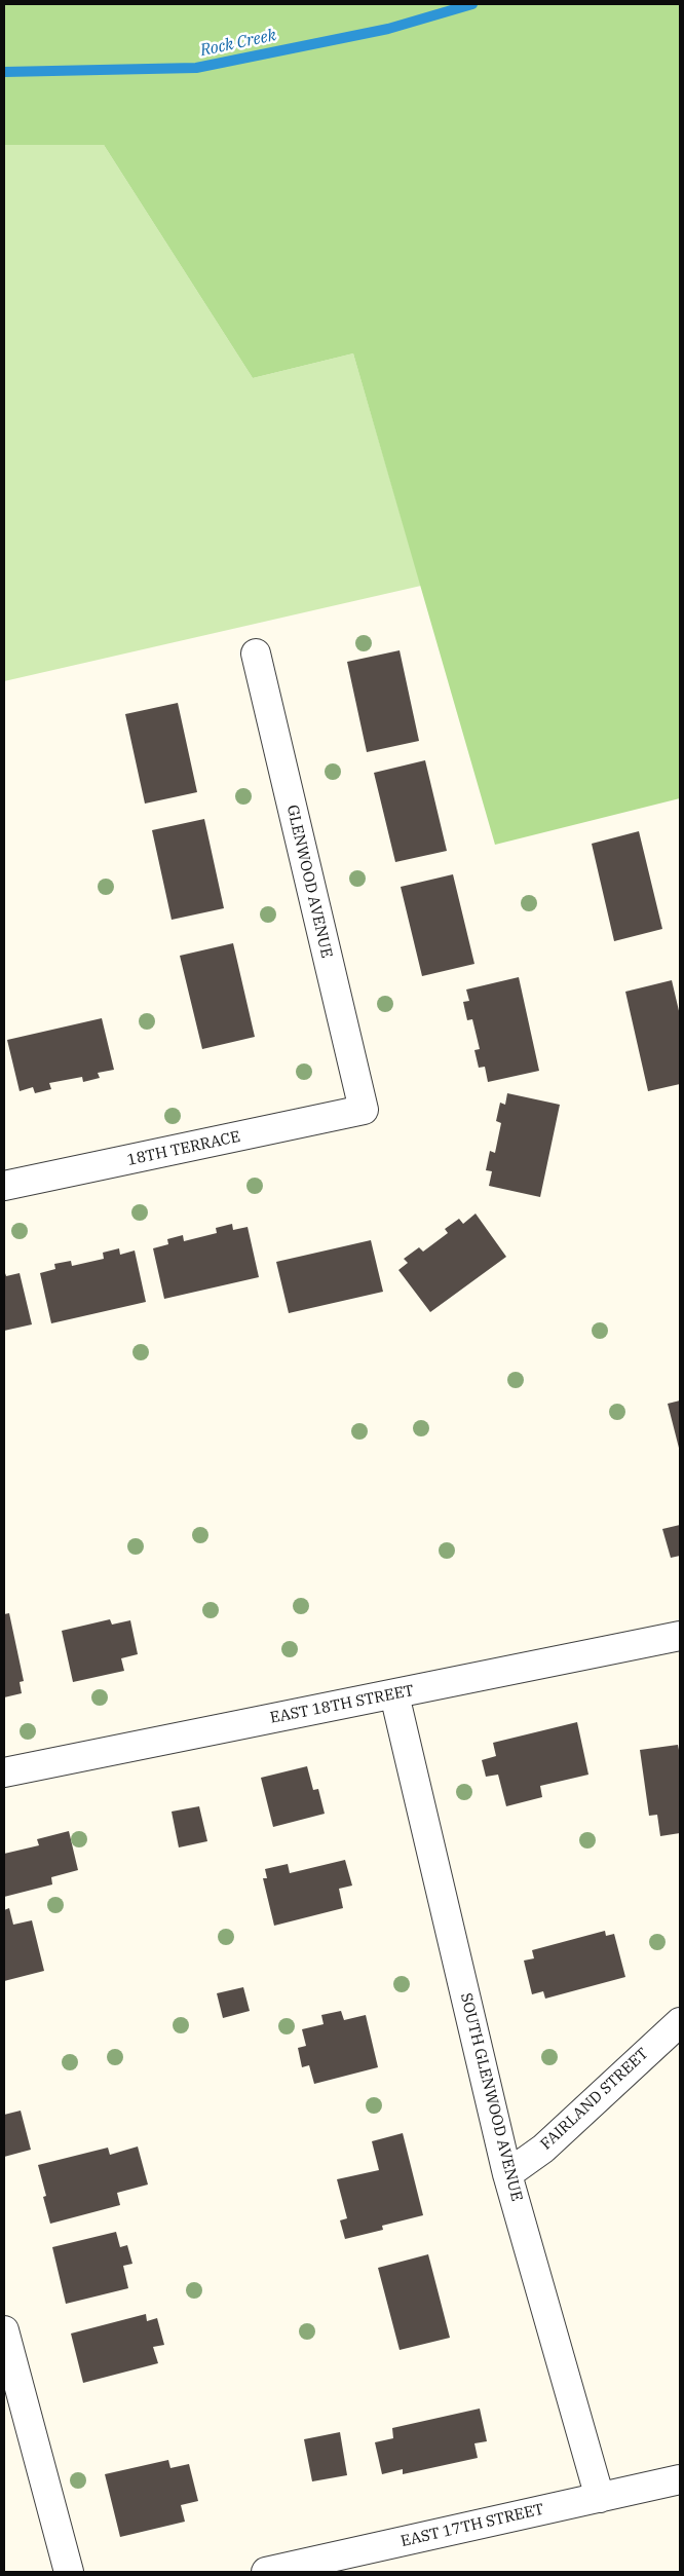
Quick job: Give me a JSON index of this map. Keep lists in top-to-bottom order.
{
  "streets": {
    "street": [
      "GLENWOOD AVENUE",
      "18TH TERRACE",
      "EAST 18TH STREET",
      "SOUTH GLENWOOD AVENUE",
      "FAIRLAND STREET",
      "EAST 17TH STREET"
    ]
  },
  "crossings": [
    ["GLENWOOD AVENUE", "18TH TERRACE"],
    ["EAST 18TH STREET", "SOUTH GLENWOOD AVENUE"],
    ["SOUTH GLENWOOD AVENUE", "FAIRLAND STREET"],
    ["SOUTH GLENWOOD AVENUE", "EAST 17TH STREET"]
  ],
  "water": ["Rock Creek"]
}
